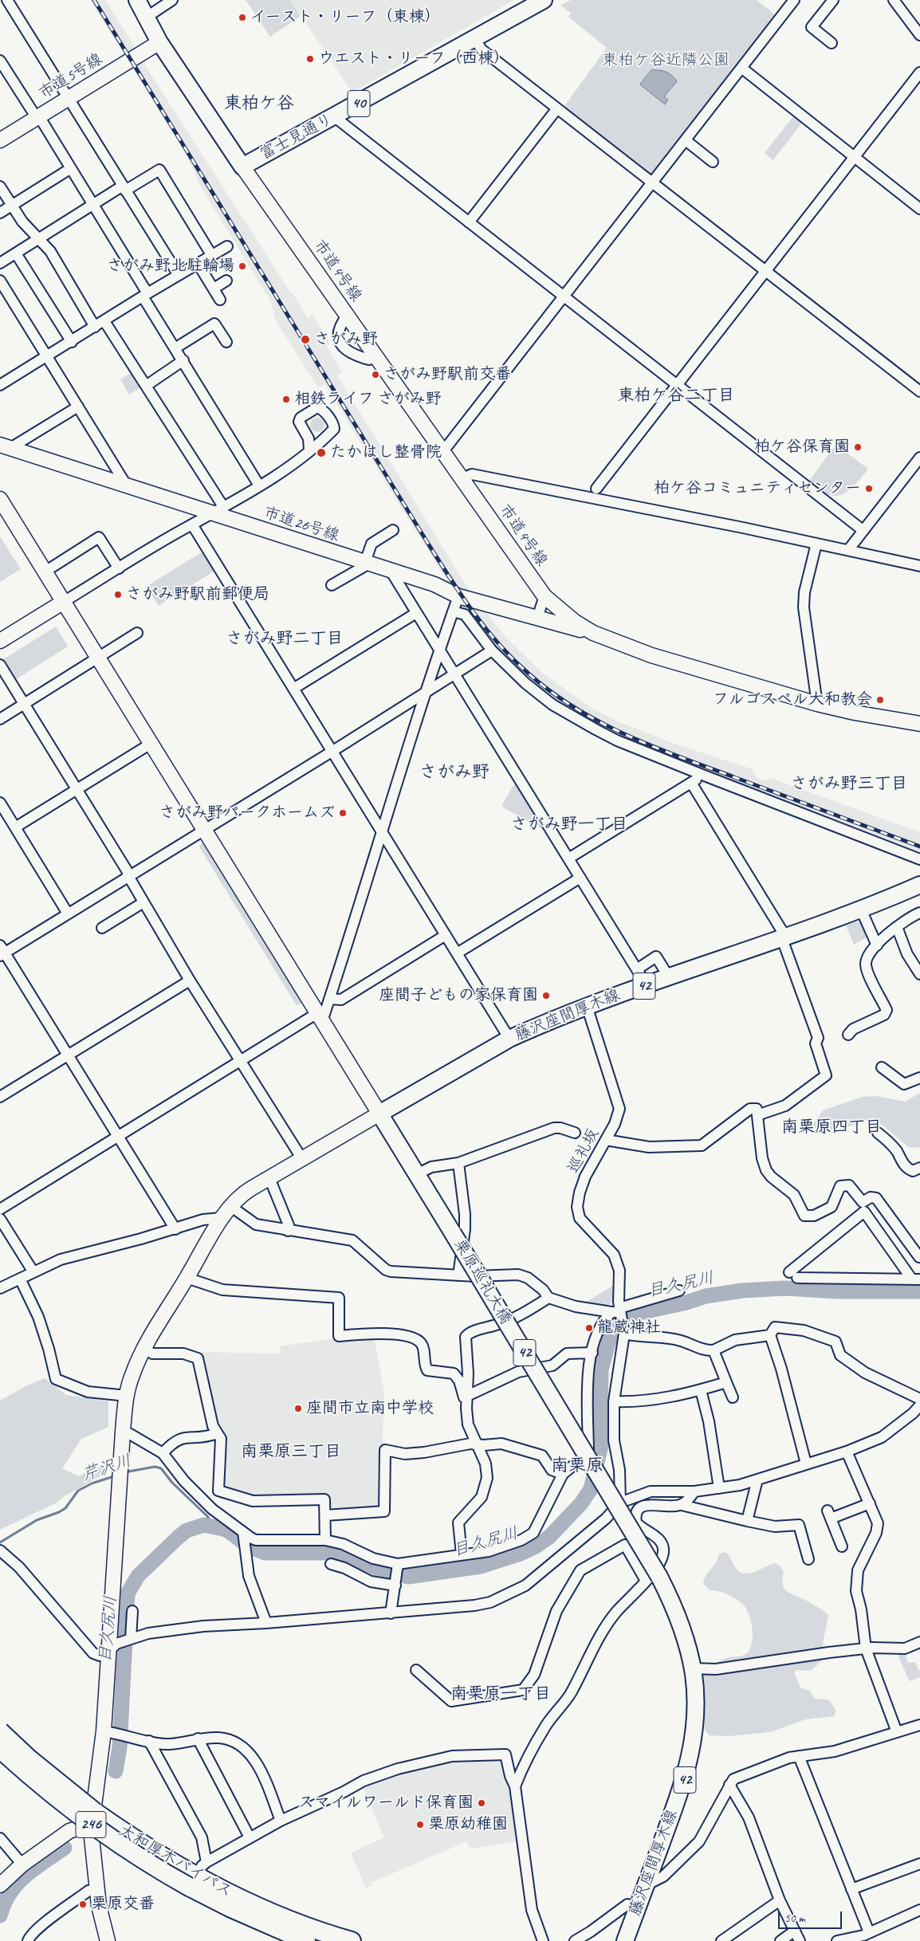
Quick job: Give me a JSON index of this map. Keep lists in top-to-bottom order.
{
  "streets": {
    "highway": ["246", "大和厚木バイパス"],
    "main road": [
      "40",
      "富士見通り",
      "42",
      "藤沢座間厚木線",
      "栗原巡礼大橋"
    ],
    "street": [
      "市道5号線",
      "市道4号線",
      "市道26号線",
      "巡礼坂"
    ]
  },
  "crossings": [
    ["市道5号線", "富士見通り"],
    ["富士見通り", "市道4号線"],
    ["市道4号線", "市道26号線"],
    ["42", "藤沢座間厚木線"],
    ["42", "栗原巡礼大橋"],
    ["藤沢座間厚木線", "巡礼坂"],
    ["藤沢座間厚木線", "栗原巡礼大橋"]
  ],
  "districts": [
    "東柏ケ谷",
    "東柏ケ谷二丁目",
    "さがみ野二丁目",
    "さがみ野",
    "さがみ野三丁目",
    "さがみ野一丁目",
    "南栗原四丁目",
    "南栗原三丁目",
    "南栗原",
    "南栗原一丁目"
  ],
  "water": ["目久尻川", "芹沢川"],
  "parks": ["東柏ケ谷近隣公園"],
  "places": [
    "イースト・リーフ（東棟）",
    "ウエスト・リーフ（西棟）",
    "さがみ野北駐輪場",
    "さがみ野",
    "さがみ野駅前交番",
    "相鉄ライフ さがみ野",
    "柏ケ谷保育園",
    "たかはし整骨院",
    "柏ケ谷コミュニティセンター",
    "さがみ野駅前郵便局",
    "フルゴスペル大和教会",
    "さがみ野パークホームズ",
    "座間子どもの家保育園",
    "龍蔵神社",
    "座間市立南中学校",
    "スマイルワールド保育園",
    "栗原幼稚園",
    "栗原交番"
  ],
  "scale_bar": "50 m"
}
